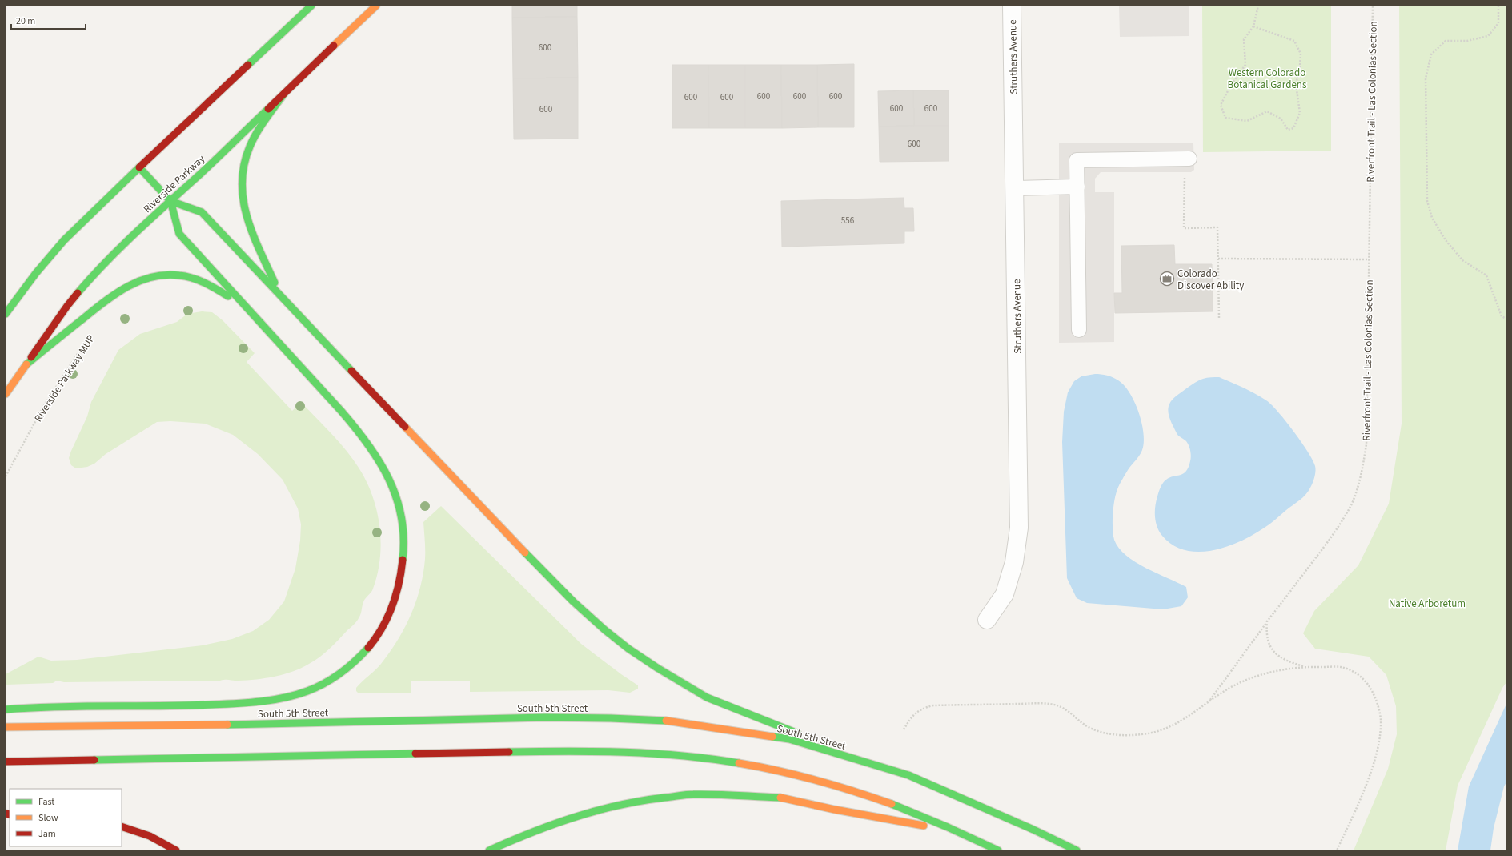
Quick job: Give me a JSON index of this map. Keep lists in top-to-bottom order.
{
  "streets": {
    "main road": ["Riverside Parkway", "South 5th Street"],
    "street": ["Struthers Avenue"],
    "path": ["Riverfront Trail - Las Colonias Section", "Riverside Parkway MUP"]
  },
  "parks": ["Western Colorado Botanical Gardens", "Native Arboretum"],
  "places": {
    "office": ["Colorado Discover Ability"]
  },
  "house_numbers": [
    "600",
    "600",
    "600",
    "600",
    "600",
    "600",
    "600",
    "600",
    "600",
    "600",
    "556"
  ],
  "legend": ["Fast", "Slow", "Jam"],
  "scale_bar": "20 m"
}
